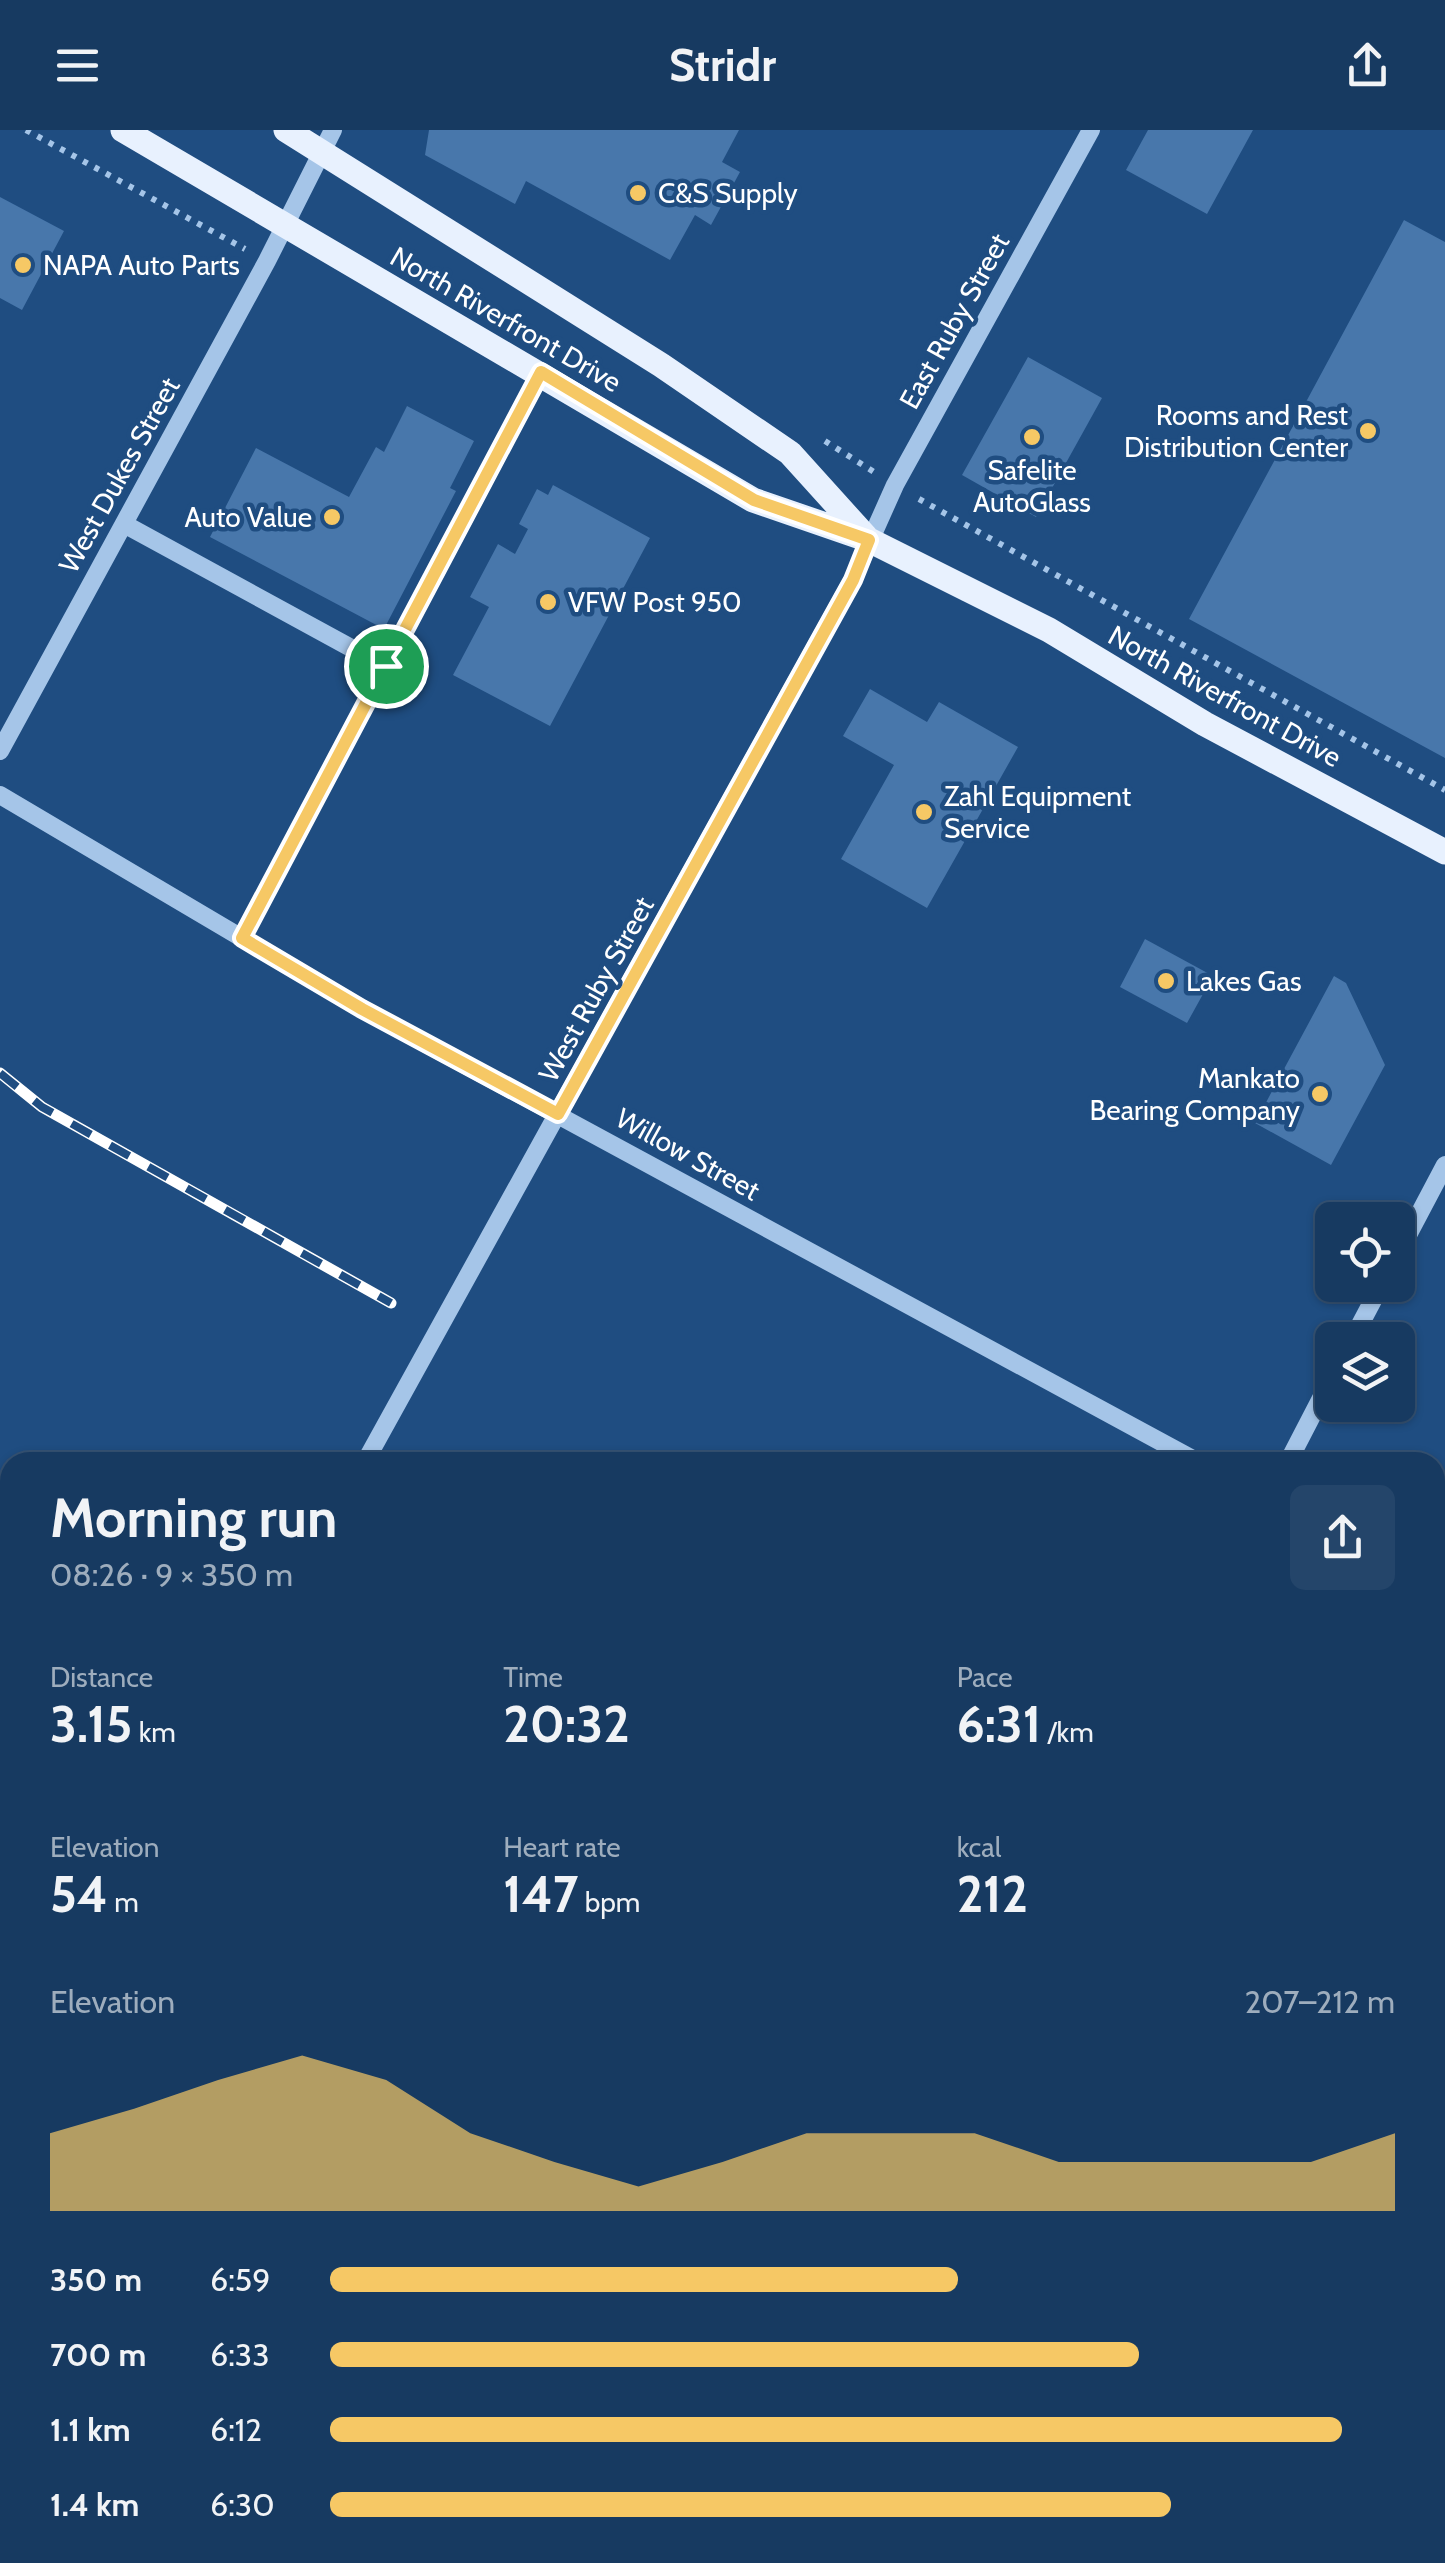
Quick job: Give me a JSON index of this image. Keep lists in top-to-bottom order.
{
  "streets": {
    "main road": ["North Riverfront Drive"],
    "street": [
      "East Ruby Street",
      "West Dukes Street",
      "West Ruby Street",
      "Willow Street"
    ]
  },
  "crossings": [
    ["North Riverfront Drive", "East Ruby Street"],
    ["North Riverfront Drive", "West Dukes Street"],
    ["North Riverfront Drive", "West Ruby Street"],
    ["East Ruby Street", "West Ruby Street"],
    ["West Ruby Street", "Willow Street"]
  ],
  "places": [
    "C&S Supply",
    "NAPA Auto Parts",
    "Rooms and Rest Distribution Center",
    "Safelite AutoGlass",
    "Auto Value",
    "VFW Post 950",
    "Zahl Equipment Service",
    "Lakes Gas",
    "Mankato Bearing Company"
  ],
  "page": {
    "header": "Stridr",
    "heading": ["Morning run", "08:26 · 9 × 350 m"],
    "stats": [
      ["Distance", "3.15 km"],
      ["Time", "20:32"],
      ["Pace", "6:31 /km"],
      ["Elevation", "54 m"],
      ["Heart rate", "147 bpm"],
      ["kcal", "212"]
    ],
    "chart": ["Elevation", "207–212 m"],
    "list": [
      {
        "name": "350 m",
        "note": "6:59"
      },
      {
        "name": "700 m",
        "note": "6:33"
      },
      {
        "name": "1.1 km",
        "note": "6:12"
      },
      {
        "name": "1.4 km",
        "note": "6:30"
      }
    ]
  }
}
